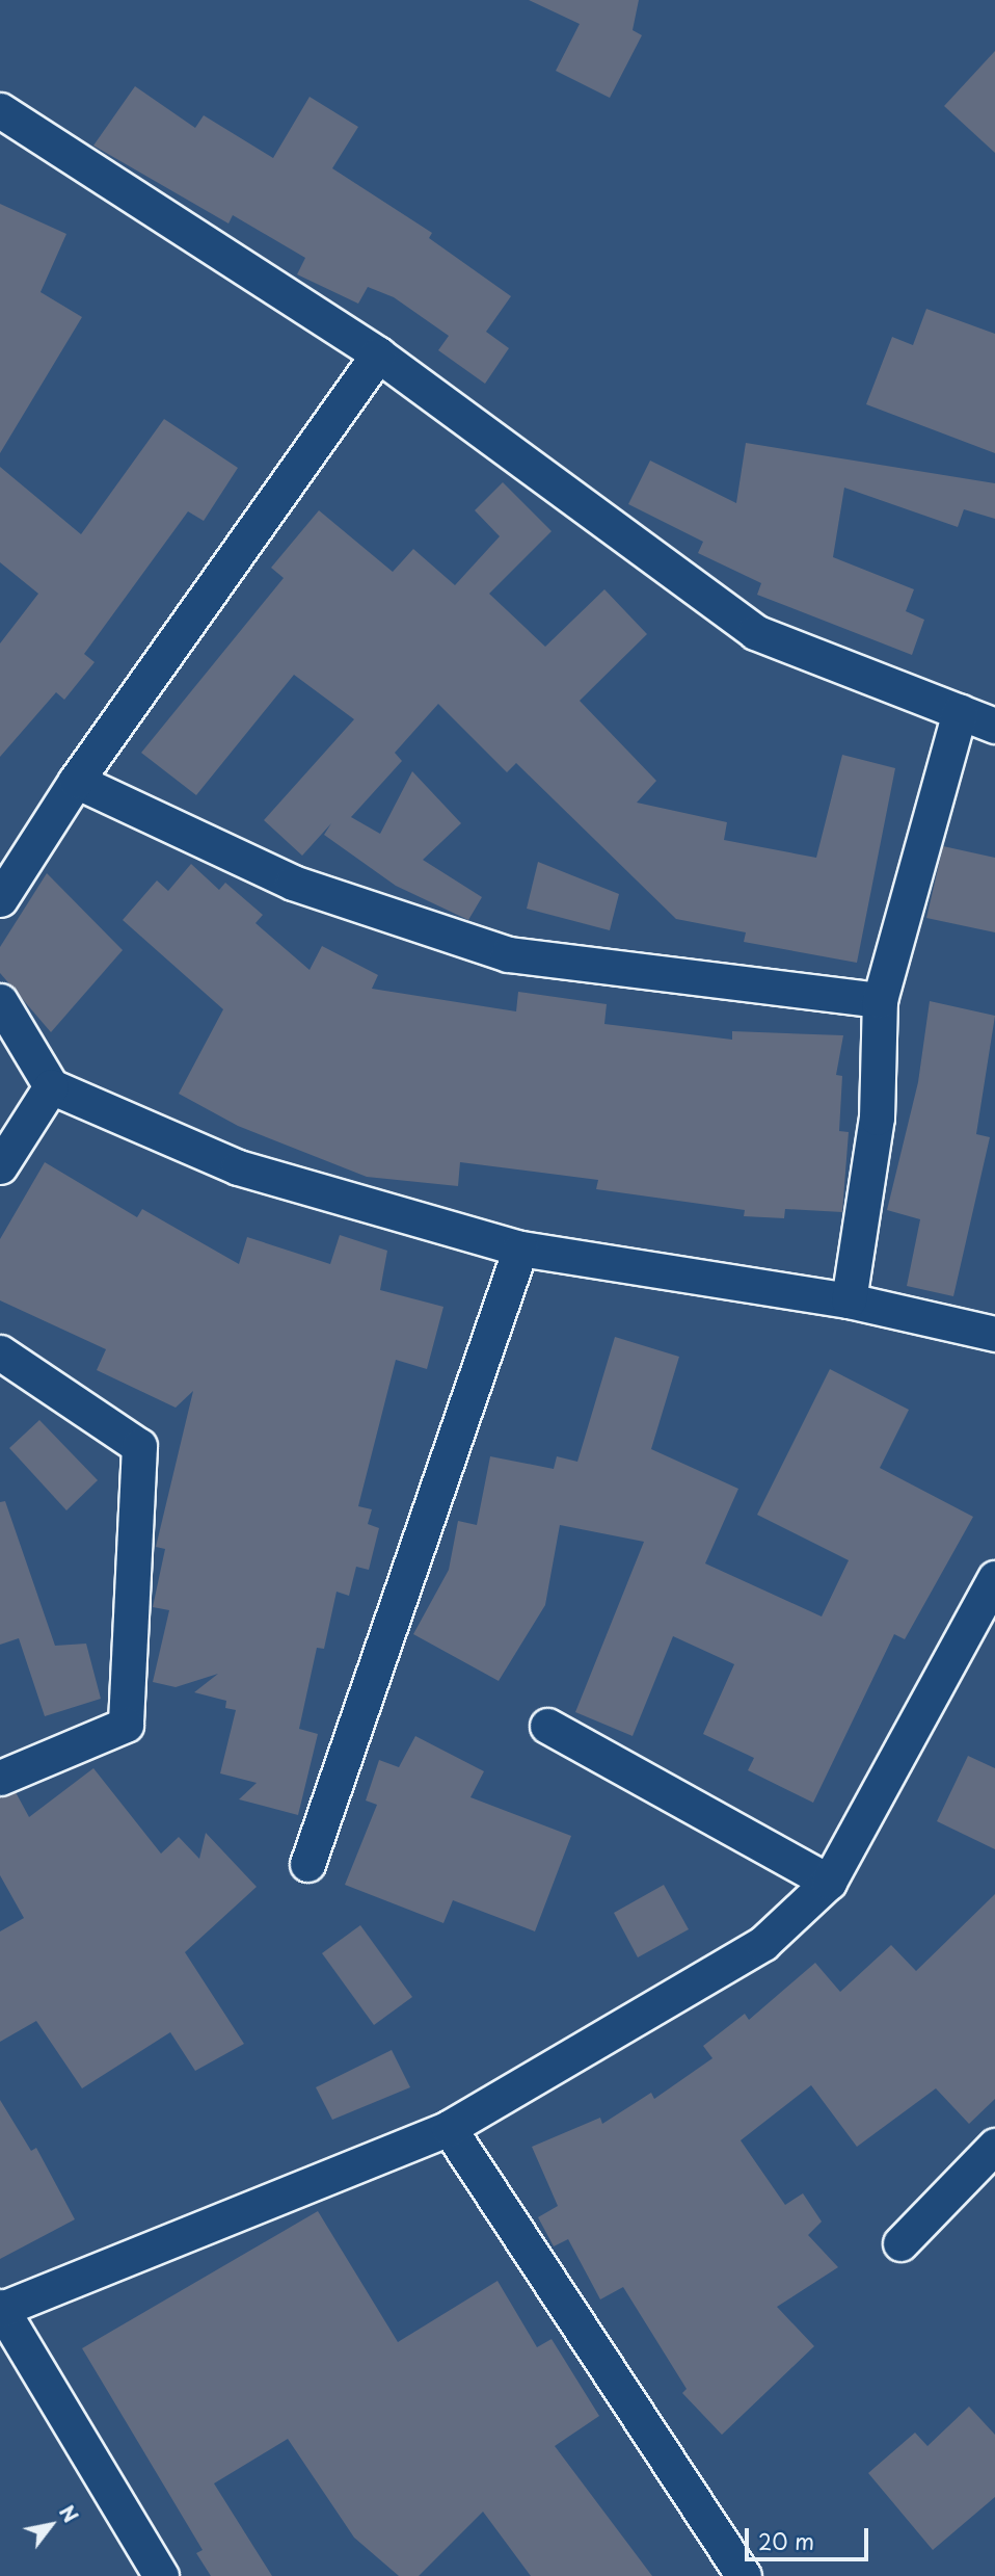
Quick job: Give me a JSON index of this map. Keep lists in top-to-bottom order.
{
  "scale_bar": "20 m",
  "north": "top right"
}
